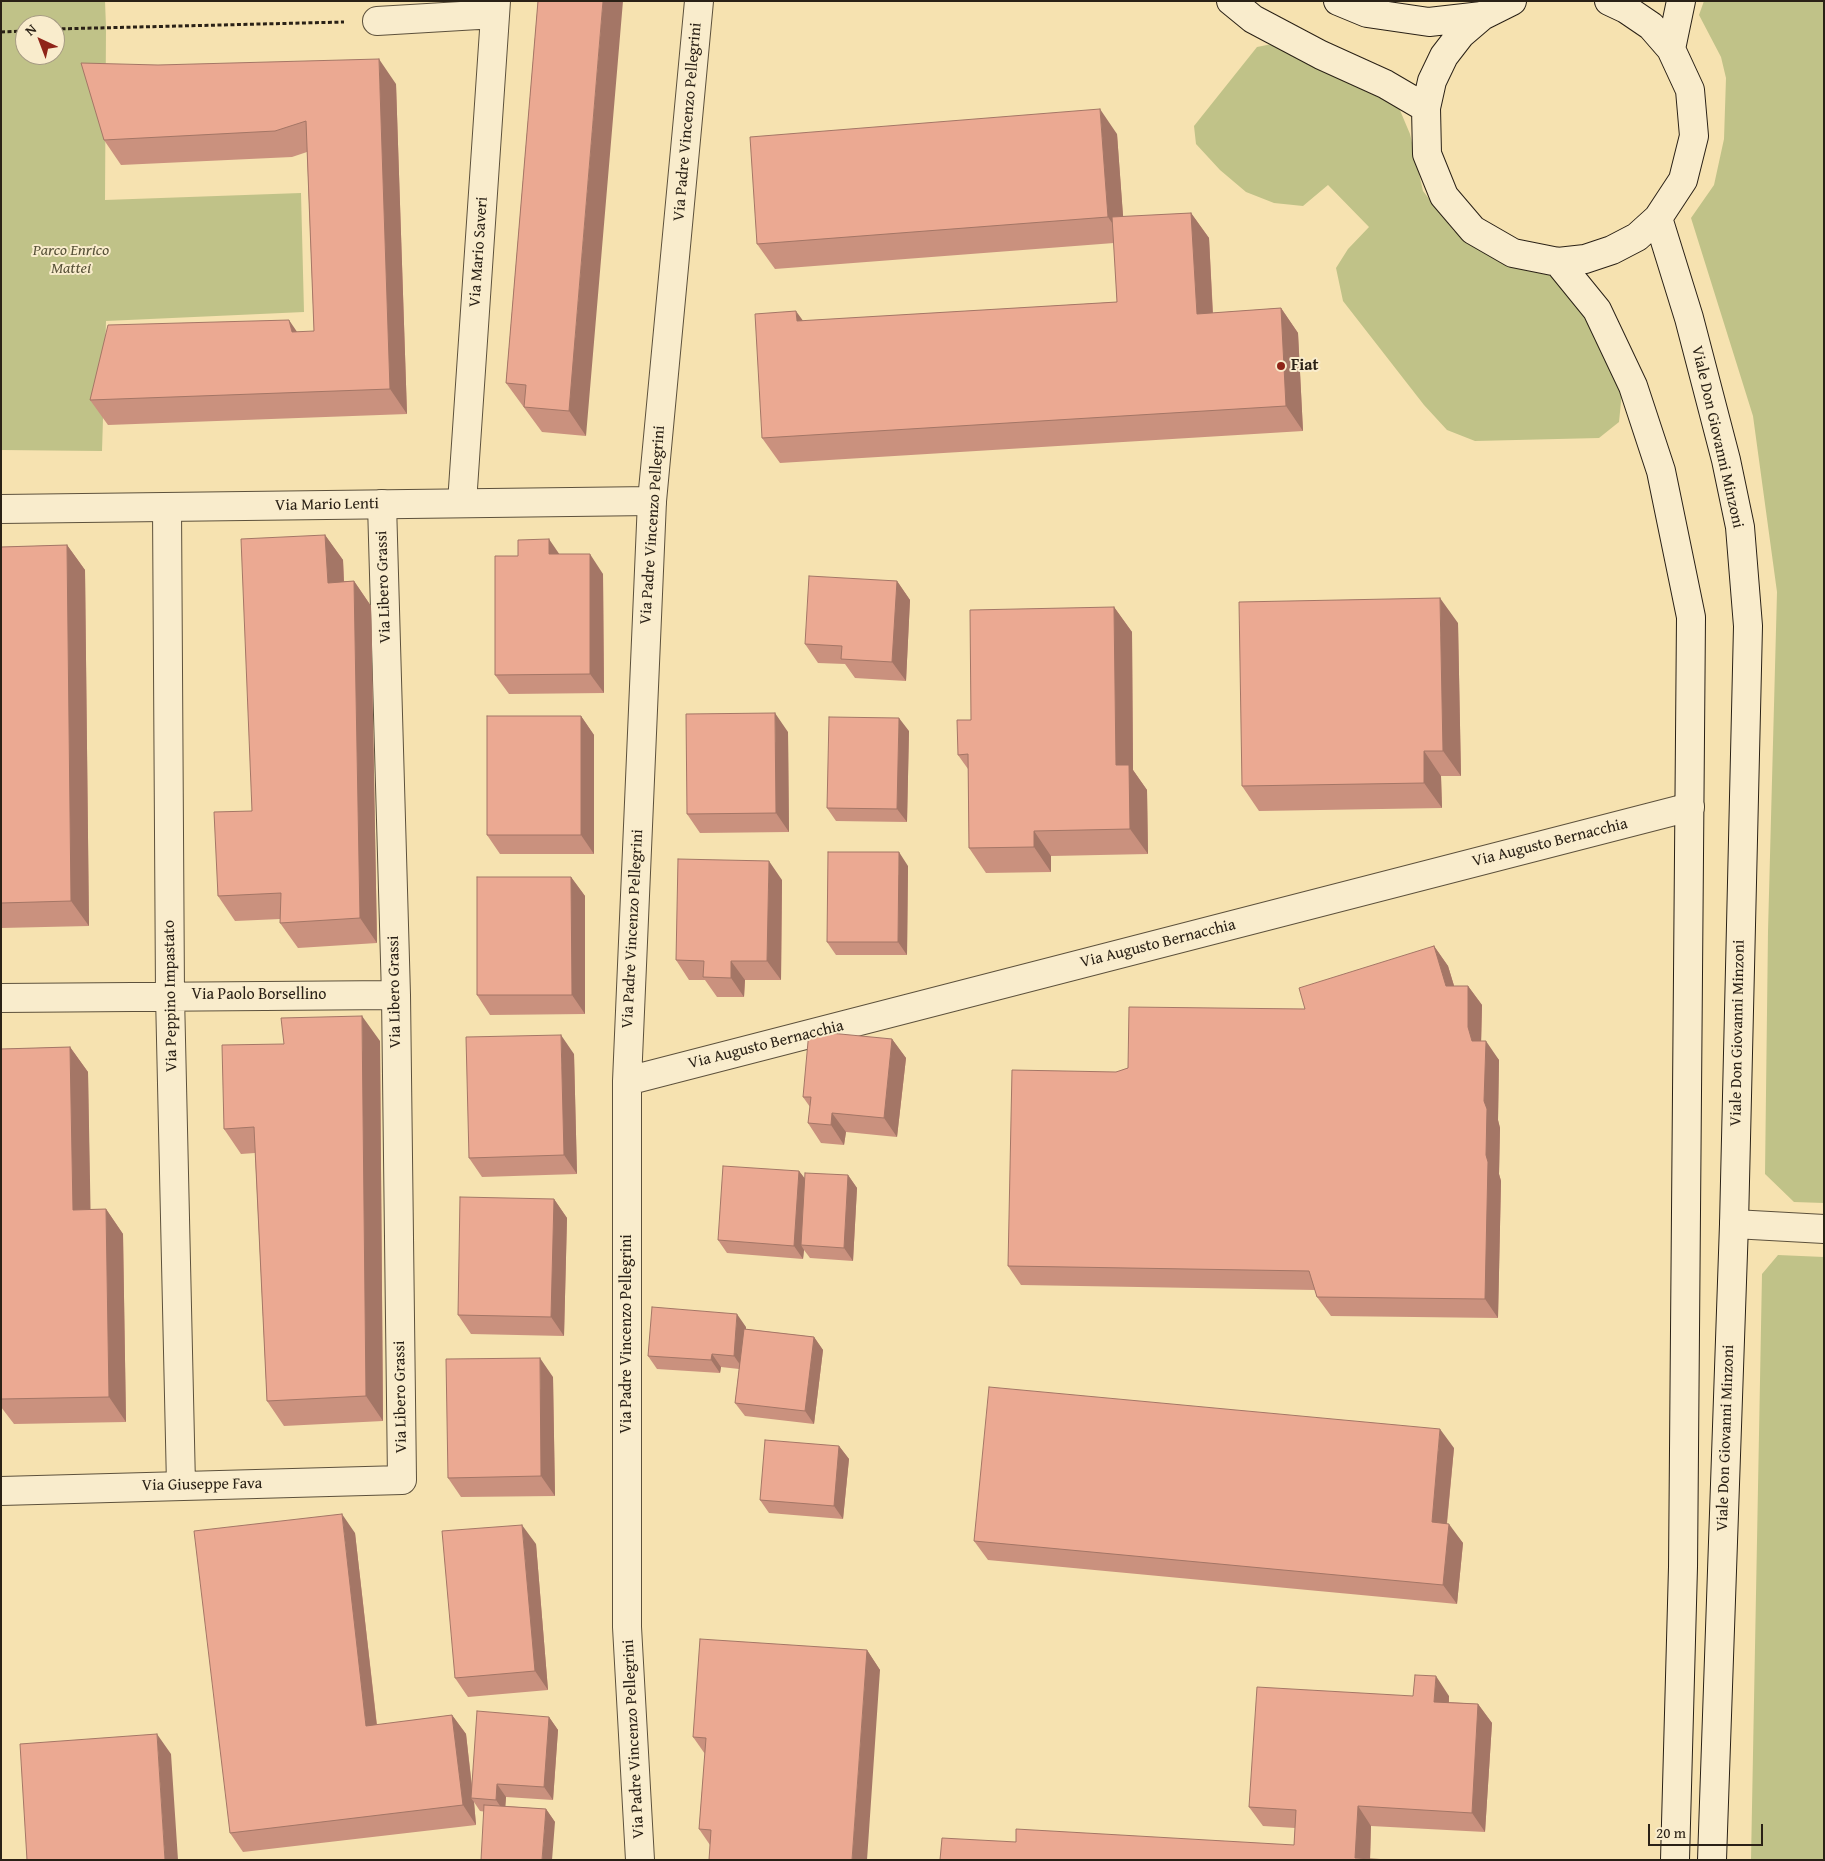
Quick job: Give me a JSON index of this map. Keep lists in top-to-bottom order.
{
  "streets": {
    "street": [
      "Via Padre Vincenzo Pellegrini",
      "Via Mario Saveri",
      "Viale Don Giovanni Minzoni",
      "Via Mario Lenti",
      "Via Libero Grassi",
      "Via Augusto Bernacchia",
      "Via Paolo Borsellino",
      "Via Peppino Impastato",
      "Via Giuseppe Fava"
    ]
  },
  "crossings": [
    ["Via Padre Vincenzo Pellegrini", "Via Mario Lenti"],
    ["Via Padre Vincenzo Pellegrini", "Via Augusto Bernacchia"],
    ["Via Mario Saveri", "Via Mario Lenti"],
    ["Via Mario Lenti", "Via Libero Grassi"],
    ["Via Mario Lenti", "Via Peppino Impastato"],
    ["Via Libero Grassi", "Via Paolo Borsellino"],
    ["Via Libero Grassi", "Via Giuseppe Fava"],
    ["Via Paolo Borsellino", "Via Peppino Impastato"],
    ["Via Peppino Impastato", "Via Giuseppe Fava"]
  ],
  "parks": ["Parco Enrico Mattei"],
  "places": ["Fiat"],
  "scale_bar": "20 m",
  "north": "top left"
}
